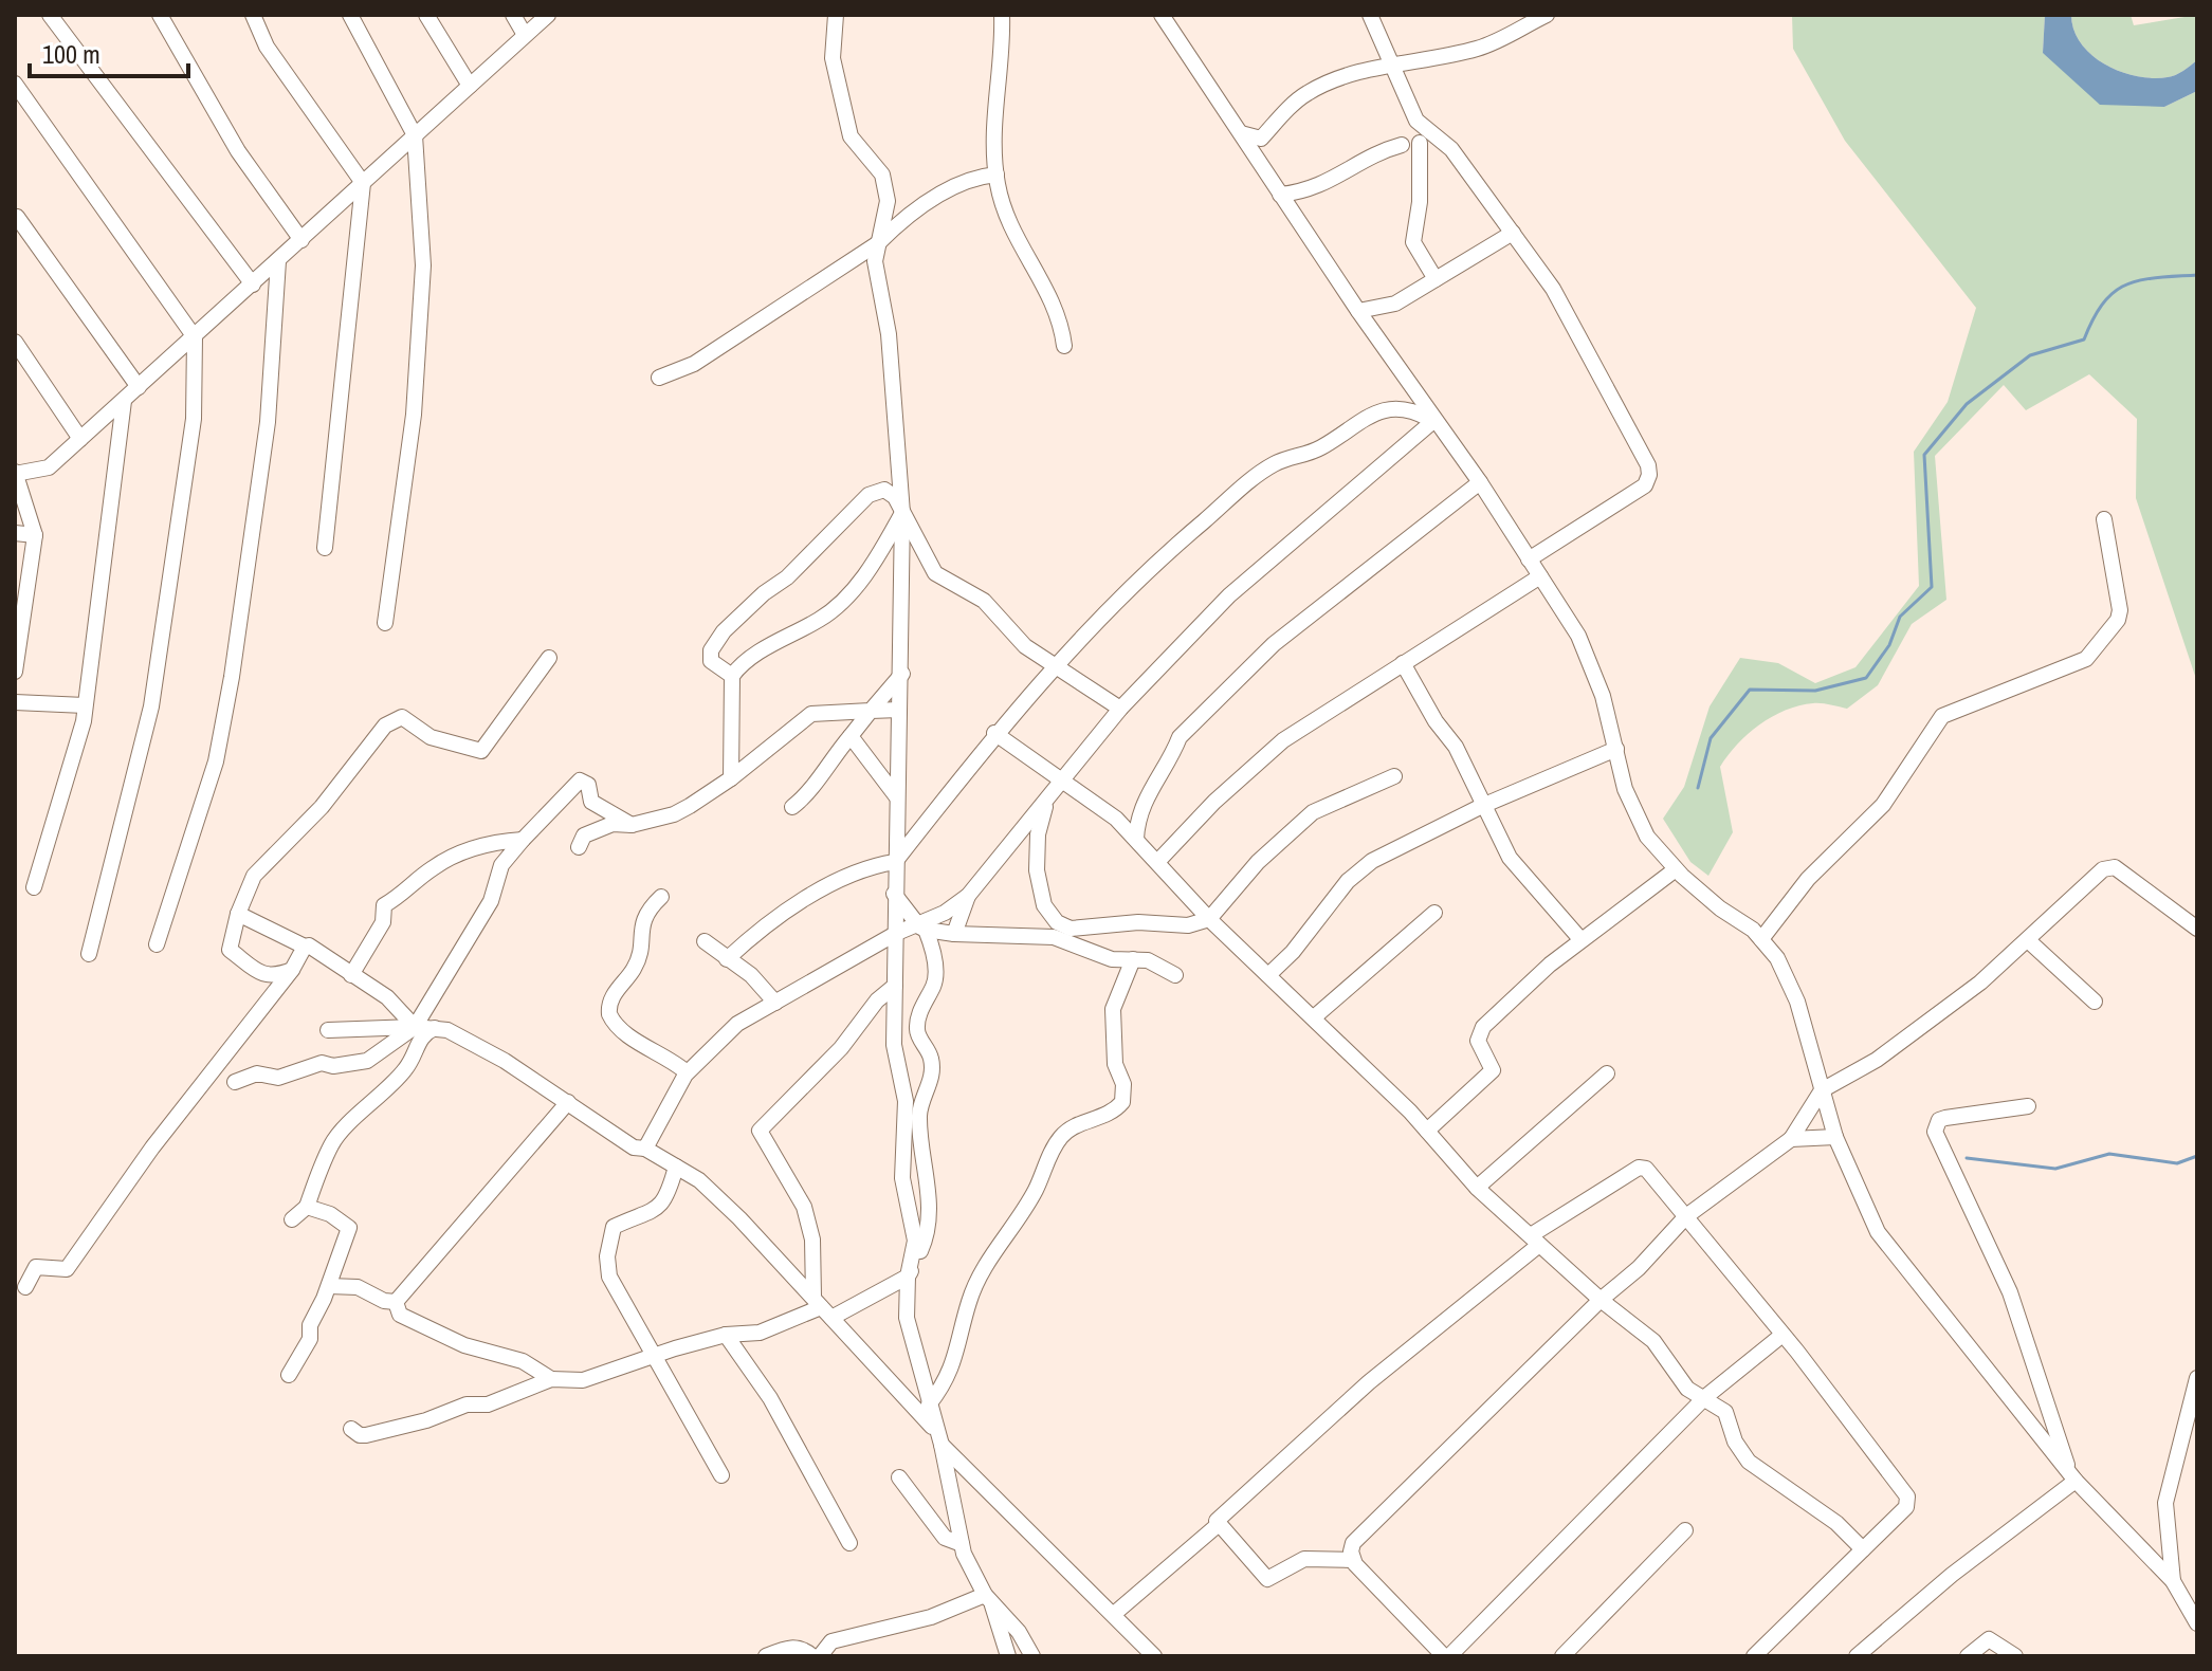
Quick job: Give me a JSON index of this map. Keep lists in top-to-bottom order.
{
  "scale_bar": "100 m"
}
